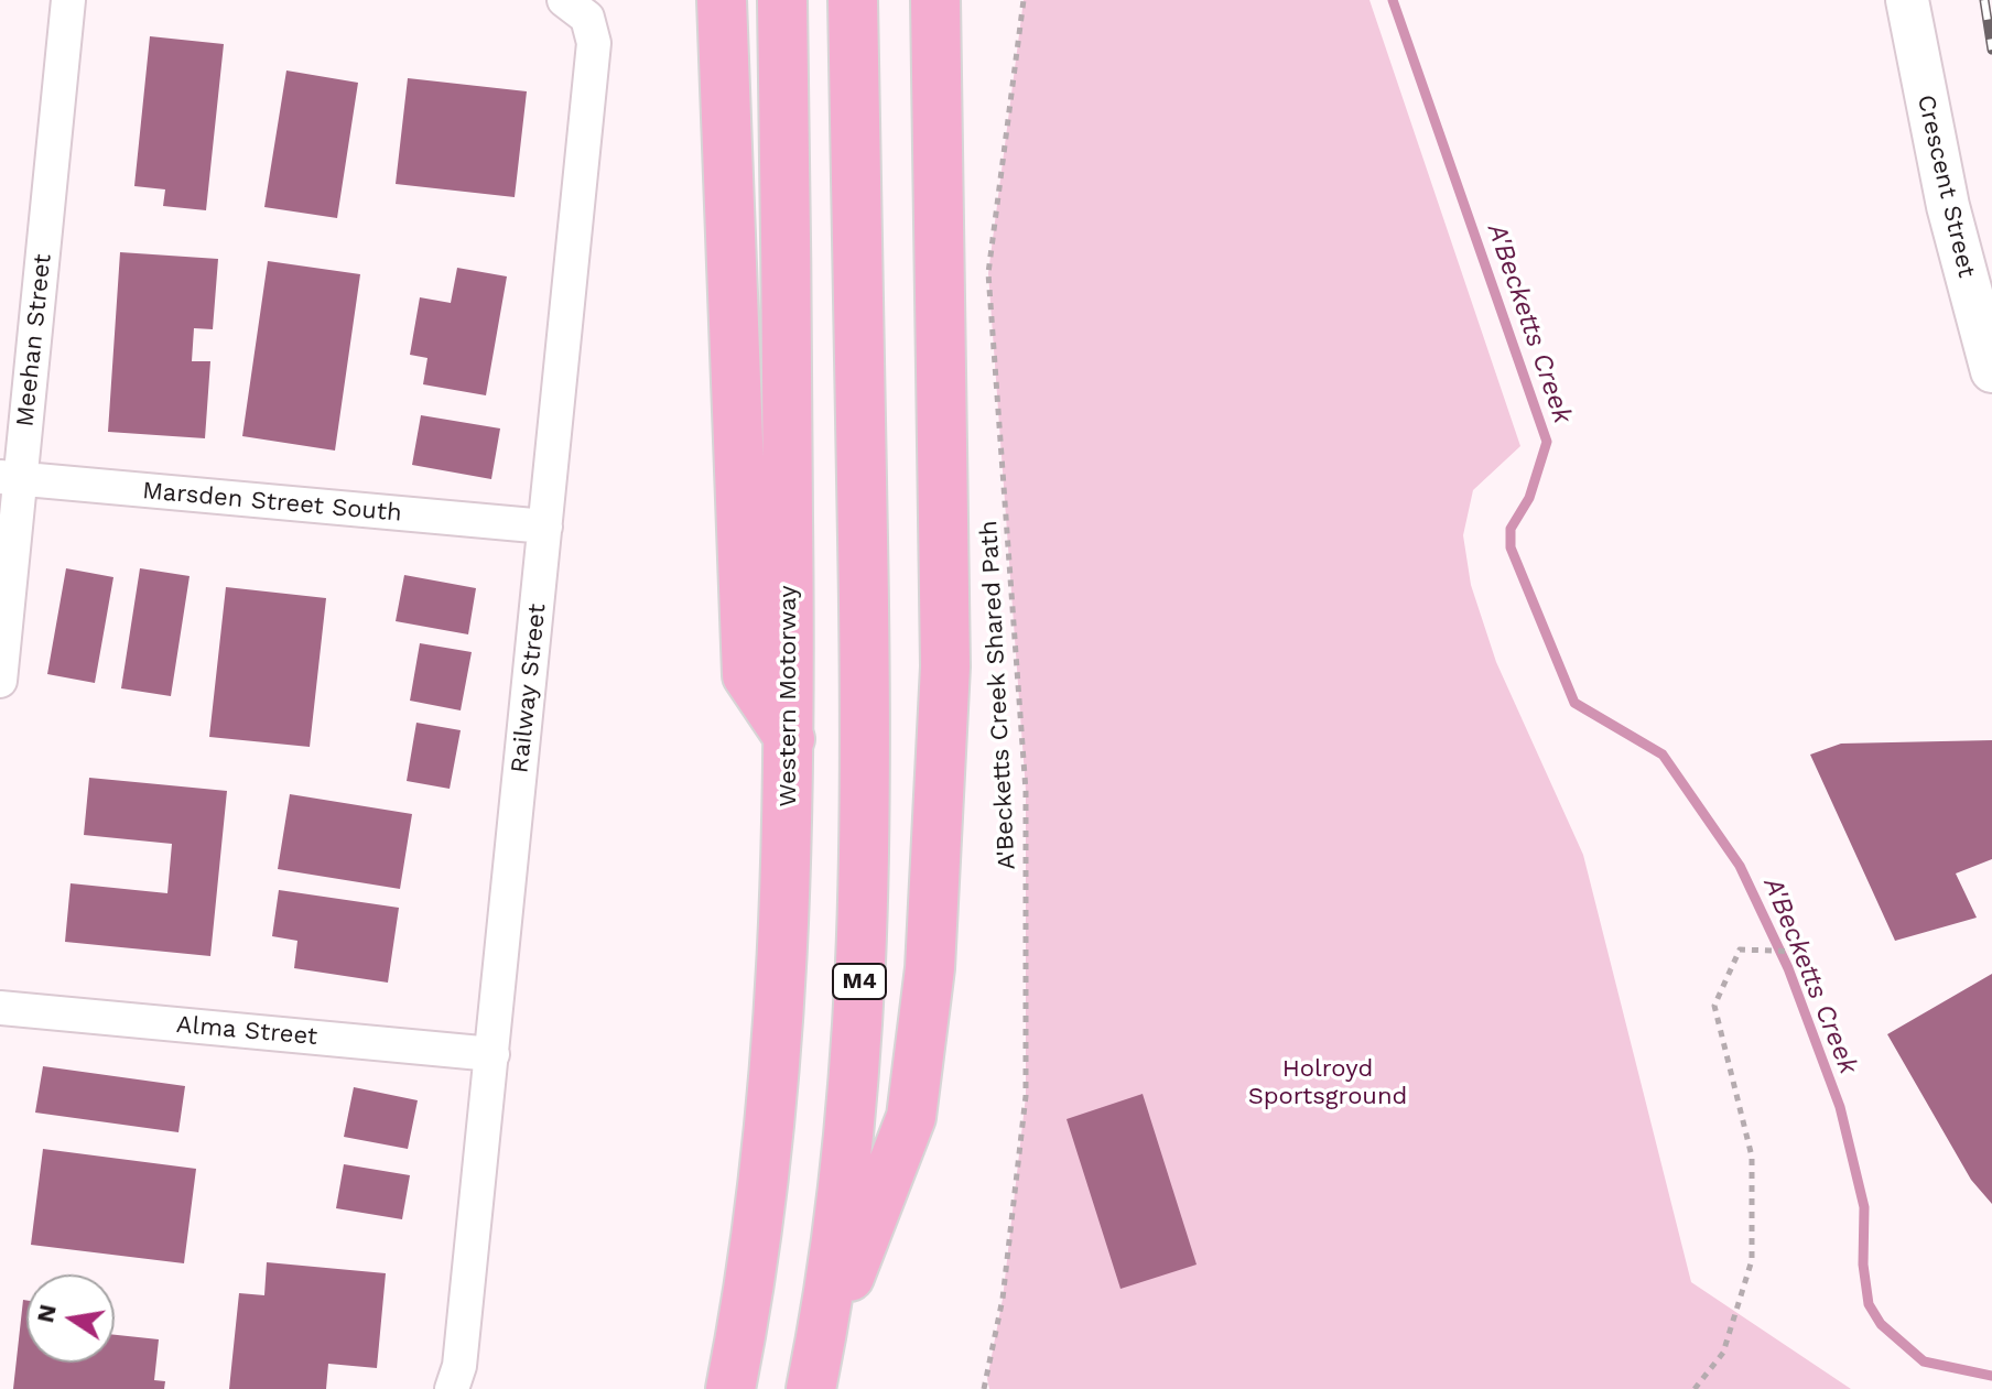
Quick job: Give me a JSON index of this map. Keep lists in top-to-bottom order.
{
  "streets": {
    "highway": ["Western Motorway", "M4"],
    "street": [
      "Crescent Street",
      "Meehan Street",
      "Marsden Street South",
      "Railway Street",
      "Alma Street"
    ],
    "path": ["A'Becketts Creek Shared Path"]
  },
  "crossings": [
    ["Meehan Street", "Marsden Street South"],
    ["Marsden Street South", "Railway Street"],
    ["Railway Street", "Alma Street"]
  ],
  "water": ["A'Becketts Creek"],
  "parks": ["Holroyd Sportsground"],
  "north": "left"
}
